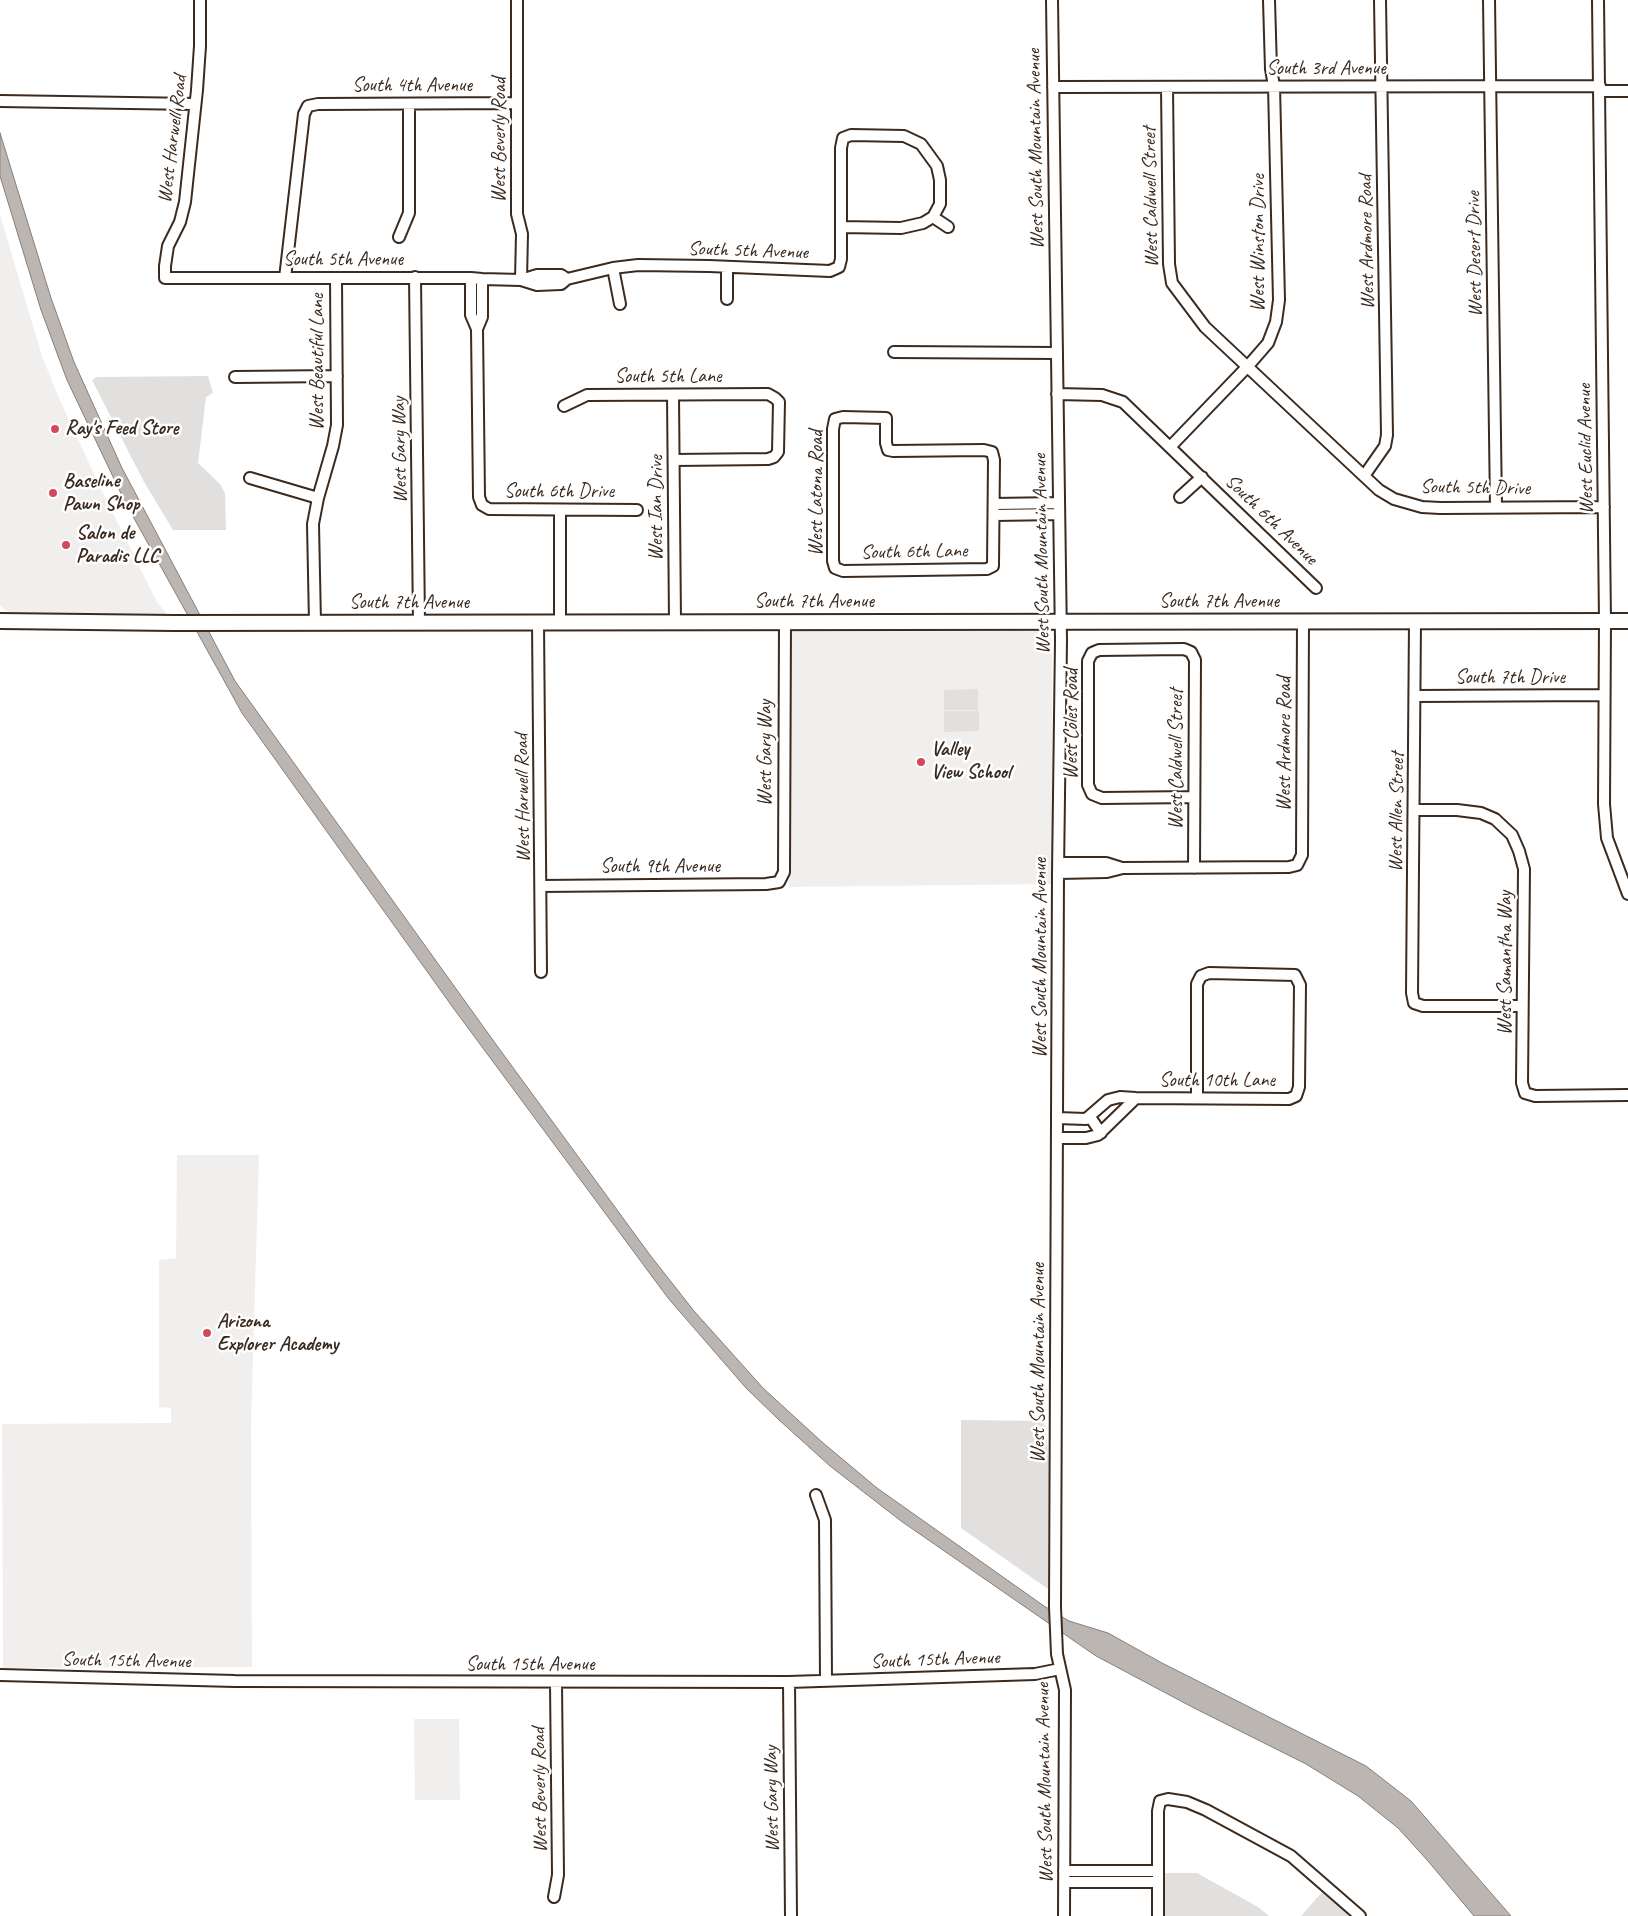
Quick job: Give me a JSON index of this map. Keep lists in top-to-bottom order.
{
  "streets": {
    "street": [
      "South 3rd Avenue",
      "South 4th Avenue",
      "West Harwell Road",
      "West Beverly Road",
      "West South Mountain Avenue",
      "West Caldwell Street",
      "West Ardmore Road",
      "West Winston Drive",
      "South 5th Avenue",
      "West Desert Drive",
      "West Beautiful Lane",
      "South 5th Lane",
      "West Euclid Avenue",
      "West Gary Way",
      "South 5th Drive",
      "South 6th Drive",
      "West Latona Road",
      "West Ian Drive",
      "South 6th Avenue",
      "South 6th Lane",
      "South 7th Avenue",
      "South 7th Drive",
      "West Coles Road",
      "West Allen Street",
      "South 9th Avenue",
      "West Samantha Way",
      "South 10th Lane",
      "South 15th Avenue"
    ]
  },
  "crossings": [
    ["South 3rd Avenue", "West South Mountain Avenue"],
    ["South 3rd Avenue", "West Caldwell Street"],
    ["South 3rd Avenue", "West Ardmore Road"],
    ["South 3rd Avenue", "West Winston Drive"],
    ["South 3rd Avenue", "West Desert Drive"],
    ["South 3rd Avenue", "West Euclid Avenue"],
    ["South 4th Avenue", "West Beverly Road"],
    ["South 4th Avenue", "West Beautiful Lane"],
    ["West Harwell Road", "South 5th Avenue"],
    ["West Harwell Road", "South 7th Avenue"],
    ["West Harwell Road", "South 9th Avenue"],
    ["West Beverly Road", "South 5th Avenue"],
    ["West Beverly Road", "South 15th Avenue"],
    ["West South Mountain Avenue", "South 6th Avenue"],
    ["West South Mountain Avenue", "South 7th Avenue"],
    ["West South Mountain Avenue", "South 15th Avenue"],
    ["West Caldwell Street", "West Ardmore Road"],
    ["West Caldwell Street", "West Winston Drive"],
    ["West Caldwell Street", "South 5th Drive"],
    ["West Caldwell Street", "West Coles Road"],
    ["West Ardmore Road", "South 5th Drive"],
    ["West Ardmore Road", "South 7th Avenue"],
    ["West Winston Drive", "South 5th Drive"],
    ["West Winston Drive", "South 6th Avenue"],
    ["South 5th Avenue", "West Beautiful Lane"],
    ["South 5th Avenue", "West Gary Way"],
    ["West Desert Drive", "South 5th Drive"],
    ["West Beautiful Lane", "South 7th Avenue"],
    ["South 5th Lane", "West Ian Drive"],
    ["West Euclid Avenue", "South 5th Drive"],
    ["West Euclid Avenue", "South 7th Avenue"],
    ["West Euclid Avenue", "South 7th Drive"],
    ["West Gary Way", "South 7th Avenue"],
    ["West Gary Way", "South 9th Avenue"],
    ["West Gary Way", "South 15th Avenue"],
    ["West Latona Road", "South 6th Lane"],
    ["West Ian Drive", "South 7th Avenue"],
    ["South 7th Avenue", "West Allen Street"],
    ["South 7th Drive", "West Allen Street"],
    ["West Allen Street", "West Samantha Way"]
  ],
  "places": [
    "Ray's Feed Store",
    "Baseline Pawn Shop",
    "Salon de Paradis LLC",
    "Valley View School",
    "Arizona Explorer Academy"
  ]
}
